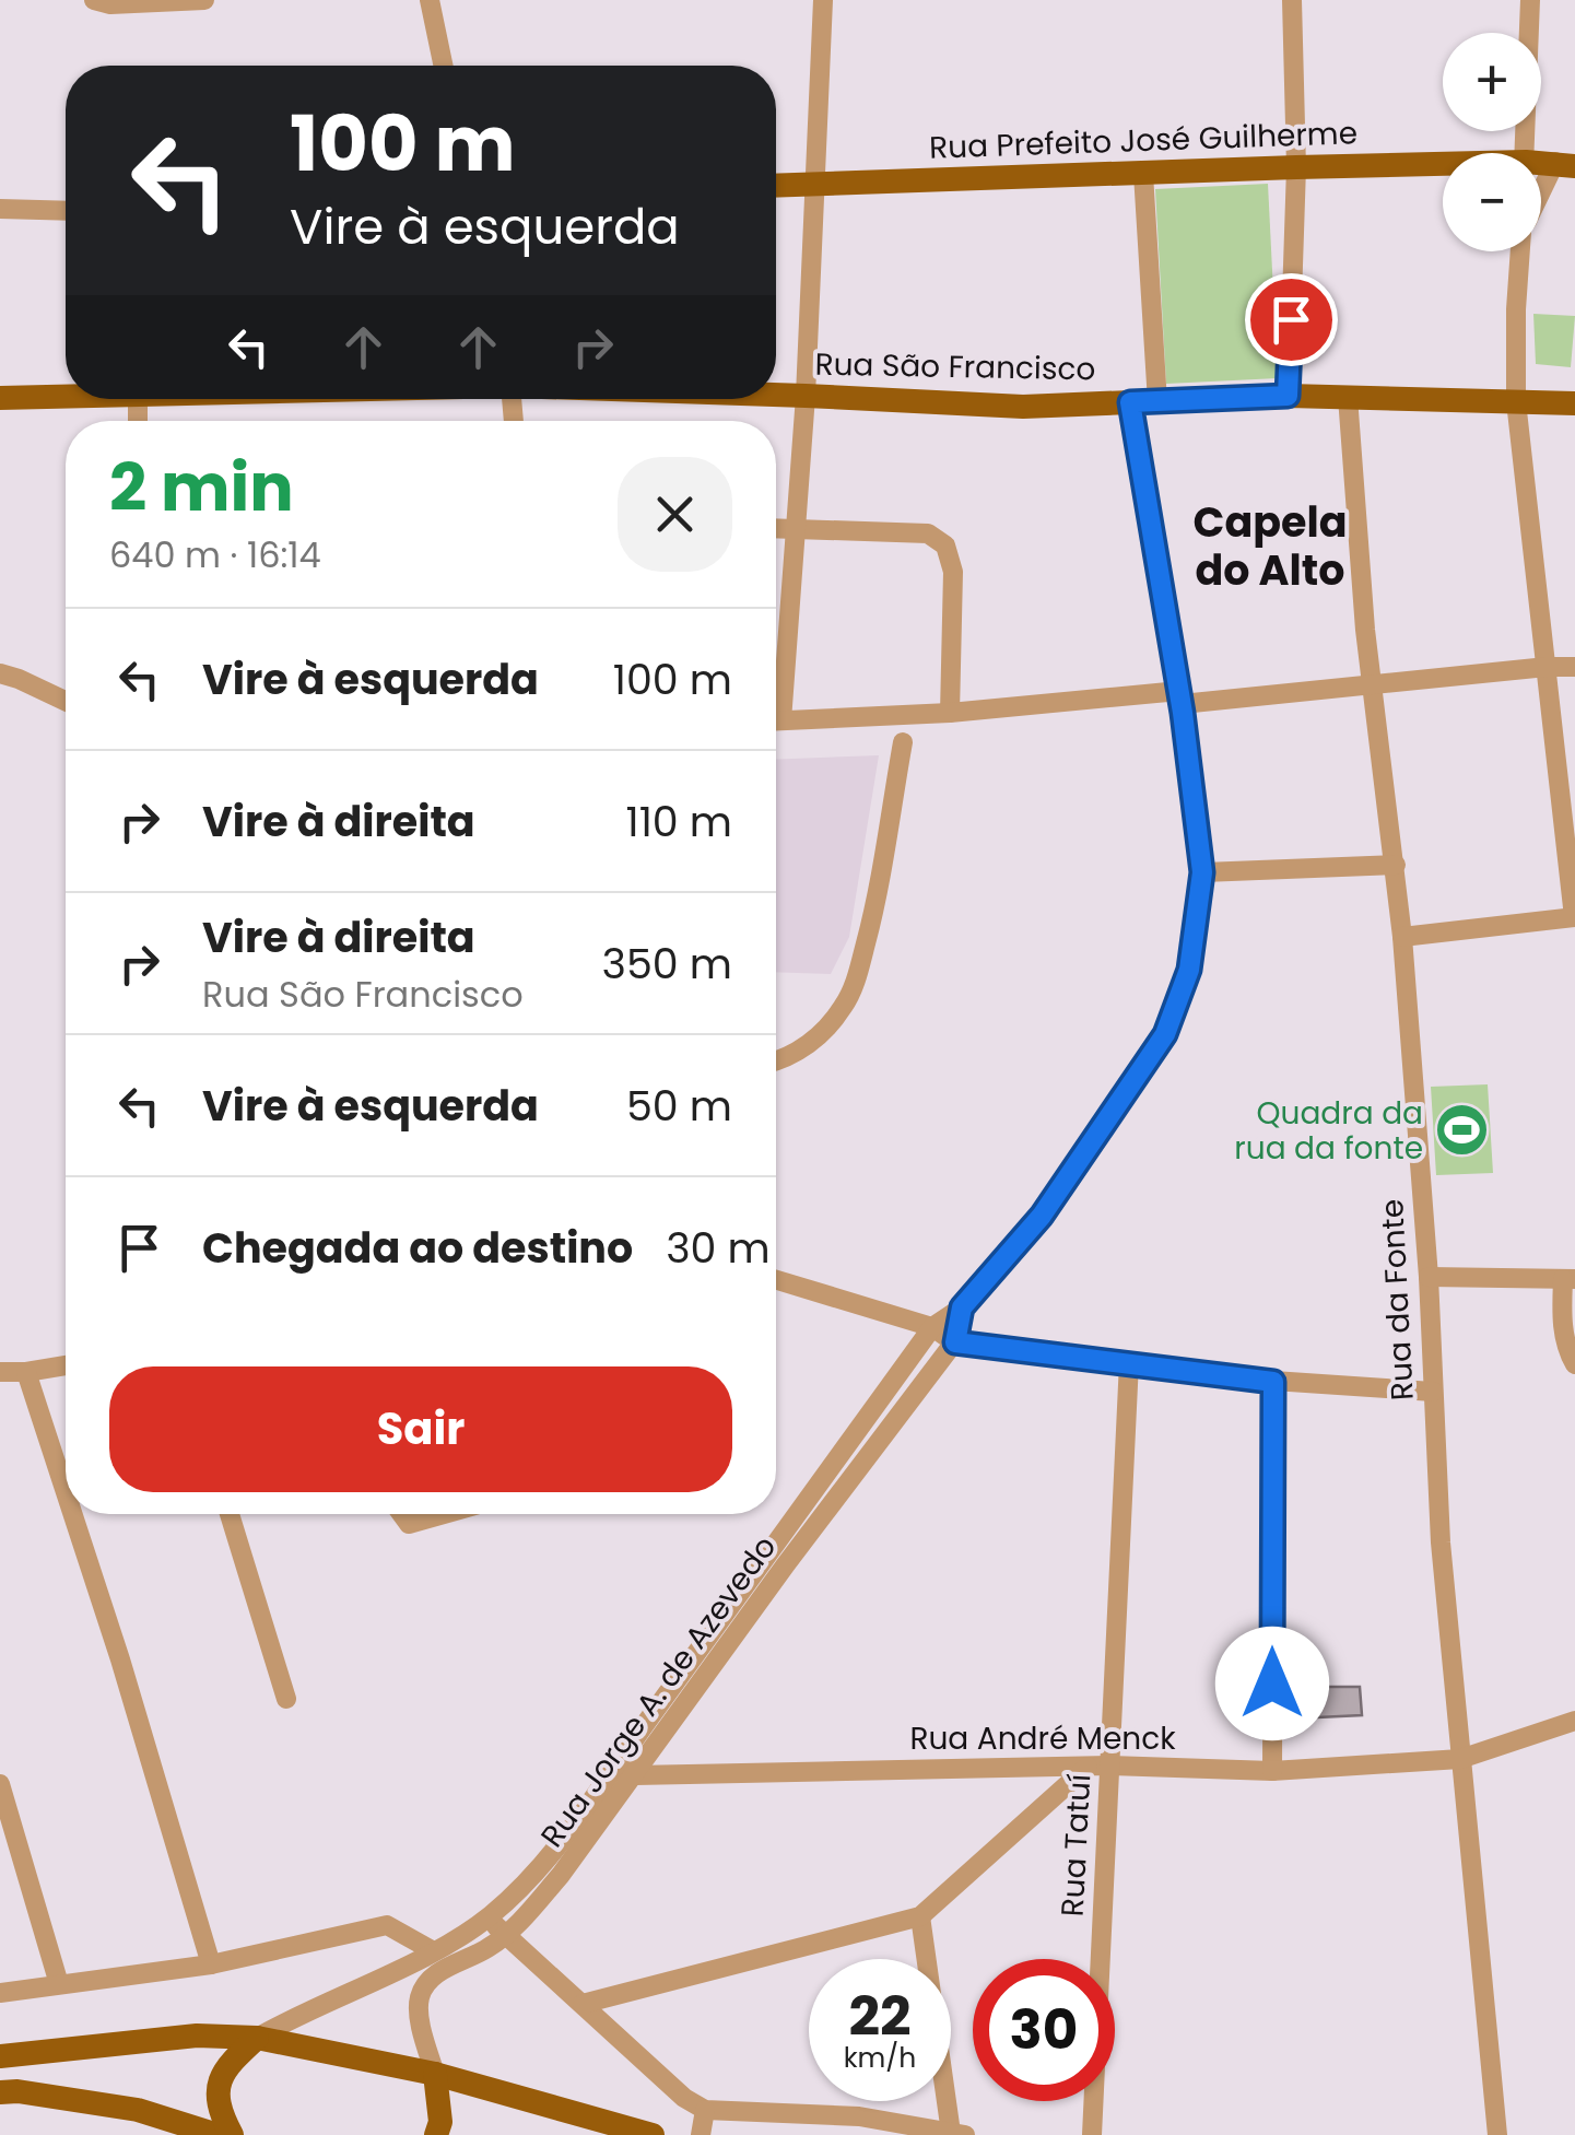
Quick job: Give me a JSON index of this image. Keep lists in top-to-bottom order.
{
  "streets": {
    "main road": ["Rua Prefeito José Guilherme", "Rua São Francisco"],
    "street": [
      "Rua da Fonte",
      "Rua Jorge A. de Azevedo",
      "Rua André Menck",
      "Rua Tatuí"
    ]
  },
  "crossings": [
    ["Rua São Francisco", "Rua da Fonte"],
    ["Rua da Fonte", "Rua André Menck"],
    ["Rua Jorge A. de Azevedo", "Rua André Menck"],
    ["Rua André Menck", "Rua Tatuí"]
  ],
  "districts": ["Capela do Alto"],
  "places": {
    "sports": ["Quadra da rua da fonte"]
  },
  "page": {
    "map_buttons": ["+", "−"],
    "turn": ["100 m", "Vire à esquerda"],
    "heading": ["2 min", "640 m · 16:14"],
    "list": [
      {
        "name": "Vire à esquerda",
        "value": "100 m"
      },
      {
        "name": "Vire à direita",
        "value": "110 m"
      },
      {
        "name": "Vire à direita",
        "note": "Rua São Francisco",
        "value": "350 m"
      },
      {
        "name": "Vire à esquerda",
        "value": "50 m"
      },
      {
        "name": "Chegada ao destino",
        "value": "30 m"
      }
    ],
    "buttons": "Sair",
    "speed": "22 km/h",
    "limit": "30"
  }
}
